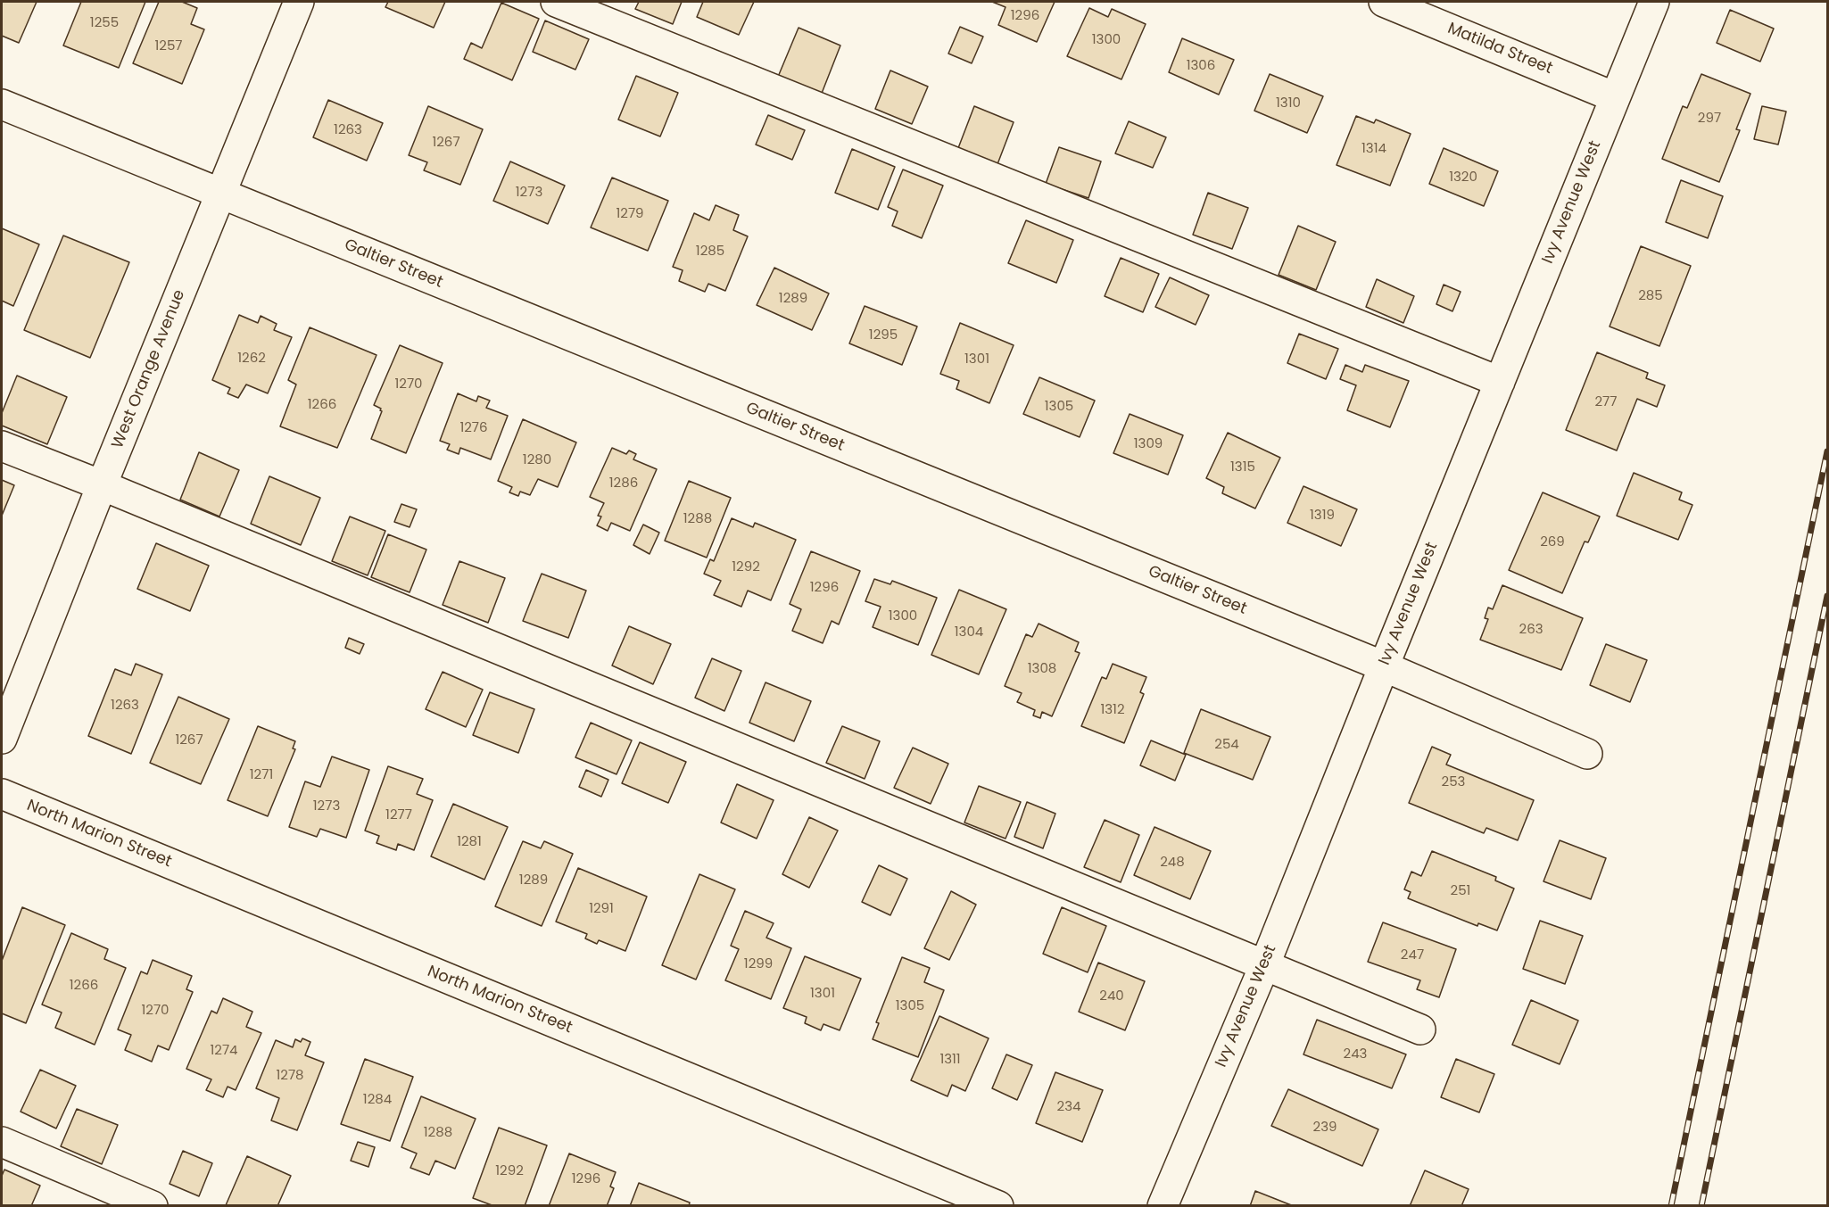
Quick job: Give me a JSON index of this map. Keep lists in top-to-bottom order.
{
  "streets": {
    "street": [
      "Matilda Street",
      "Ivy Avenue West",
      "Galtier Street",
      "West Orange Avenue",
      "North Marion Street"
    ]
  },
  "crossings": [
    ["Matilda Street", "Ivy Avenue West"],
    ["Ivy Avenue West", "Galtier Street"],
    ["Galtier Street", "West Orange Avenue"]
  ],
  "house_numbers": [
    "1296",
    "1255",
    "1300",
    "1257",
    "1306",
    "1310",
    "297",
    "1263",
    "1267",
    "1314",
    "1320",
    "1273",
    "1279",
    "1285",
    "285",
    "1289",
    "1295",
    "1262",
    "1301",
    "1270",
    "277",
    "1266",
    "1305",
    "1276",
    "1309",
    "1280",
    "1315",
    "1286",
    "1319",
    "1288",
    "269",
    "1292",
    "1296",
    "1300",
    "263",
    "1304",
    "1308",
    "1263",
    "1312",
    "1267",
    "254",
    "1271",
    "253",
    "1273",
    "1277",
    "1281",
    "248",
    "1289",
    "251",
    "1291",
    "247",
    "1299",
    "1266",
    "1301",
    "240",
    "1305",
    "1270",
    "1274",
    "243",
    "1311",
    "1278",
    "1284",
    "234",
    "239",
    "1288",
    "1292",
    "1296"
  ]
}
